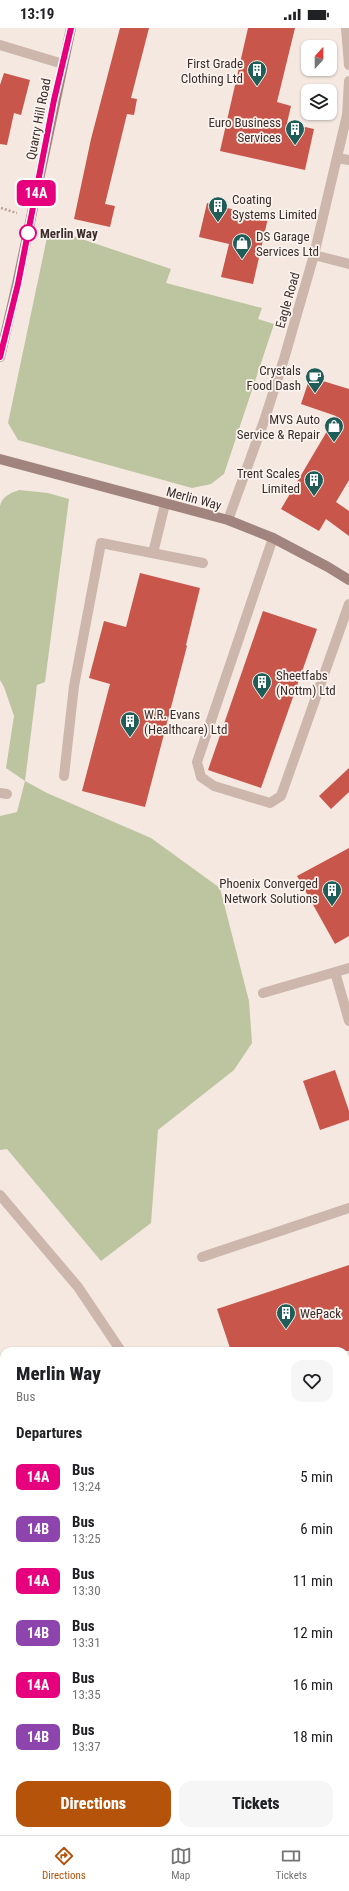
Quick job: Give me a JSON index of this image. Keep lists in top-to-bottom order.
{
  "streets": {
    "street": ["Quarry Hill Road", "Eagle Road", "Merlin Way"]
  },
  "crossings": [
    ["Eagle Road", "Merlin Way"]
  ],
  "places": {
    "building": [
      "First Grade Clothing Ltd",
      "Euro Business Services",
      "Coating Systems Limited",
      "Trent Scales Limited",
      "Sheetfabs (Nottm) Ltd",
      "W.R. Evans (Healthcare) Ltd",
      "Phoenix Converged Network Solutions",
      "WePack"
    ],
    "other": ["Merlin Way"],
    "shop": ["DS Garage Services Ltd", "MVS Auto Service & Repair"],
    "cafe": ["Crystals Food Dash"]
  },
  "lines": ["bus line 14A"],
  "north": "top",
  "page": {
    "status": "13:19",
    "on_map": "14A",
    "heading": [
      ["Merlin Way", "Bus"],
      "Departures"
    ],
    "list": [
      {
        "mark": "14A",
        "name": "Bus",
        "note": "13:24",
        "value": "5 min"
      },
      {
        "mark": "14B",
        "name": "Bus",
        "note": "13:25",
        "value": "6 min"
      },
      {
        "mark": "14A",
        "name": "Bus",
        "note": "13:30",
        "value": "11 min"
      },
      {
        "mark": "14B",
        "name": "Bus",
        "note": "13:31",
        "value": "12 min"
      },
      {
        "mark": "14A",
        "name": "Bus",
        "note": "13:35",
        "value": "16 min"
      },
      {
        "mark": "14B",
        "name": "Bus",
        "note": "13:37",
        "value": "18 min"
      }
    ],
    "buttons": ["Directions", "Tickets"],
    "tabs": ["Directions", "Map", "Tickets"]
  }
}
